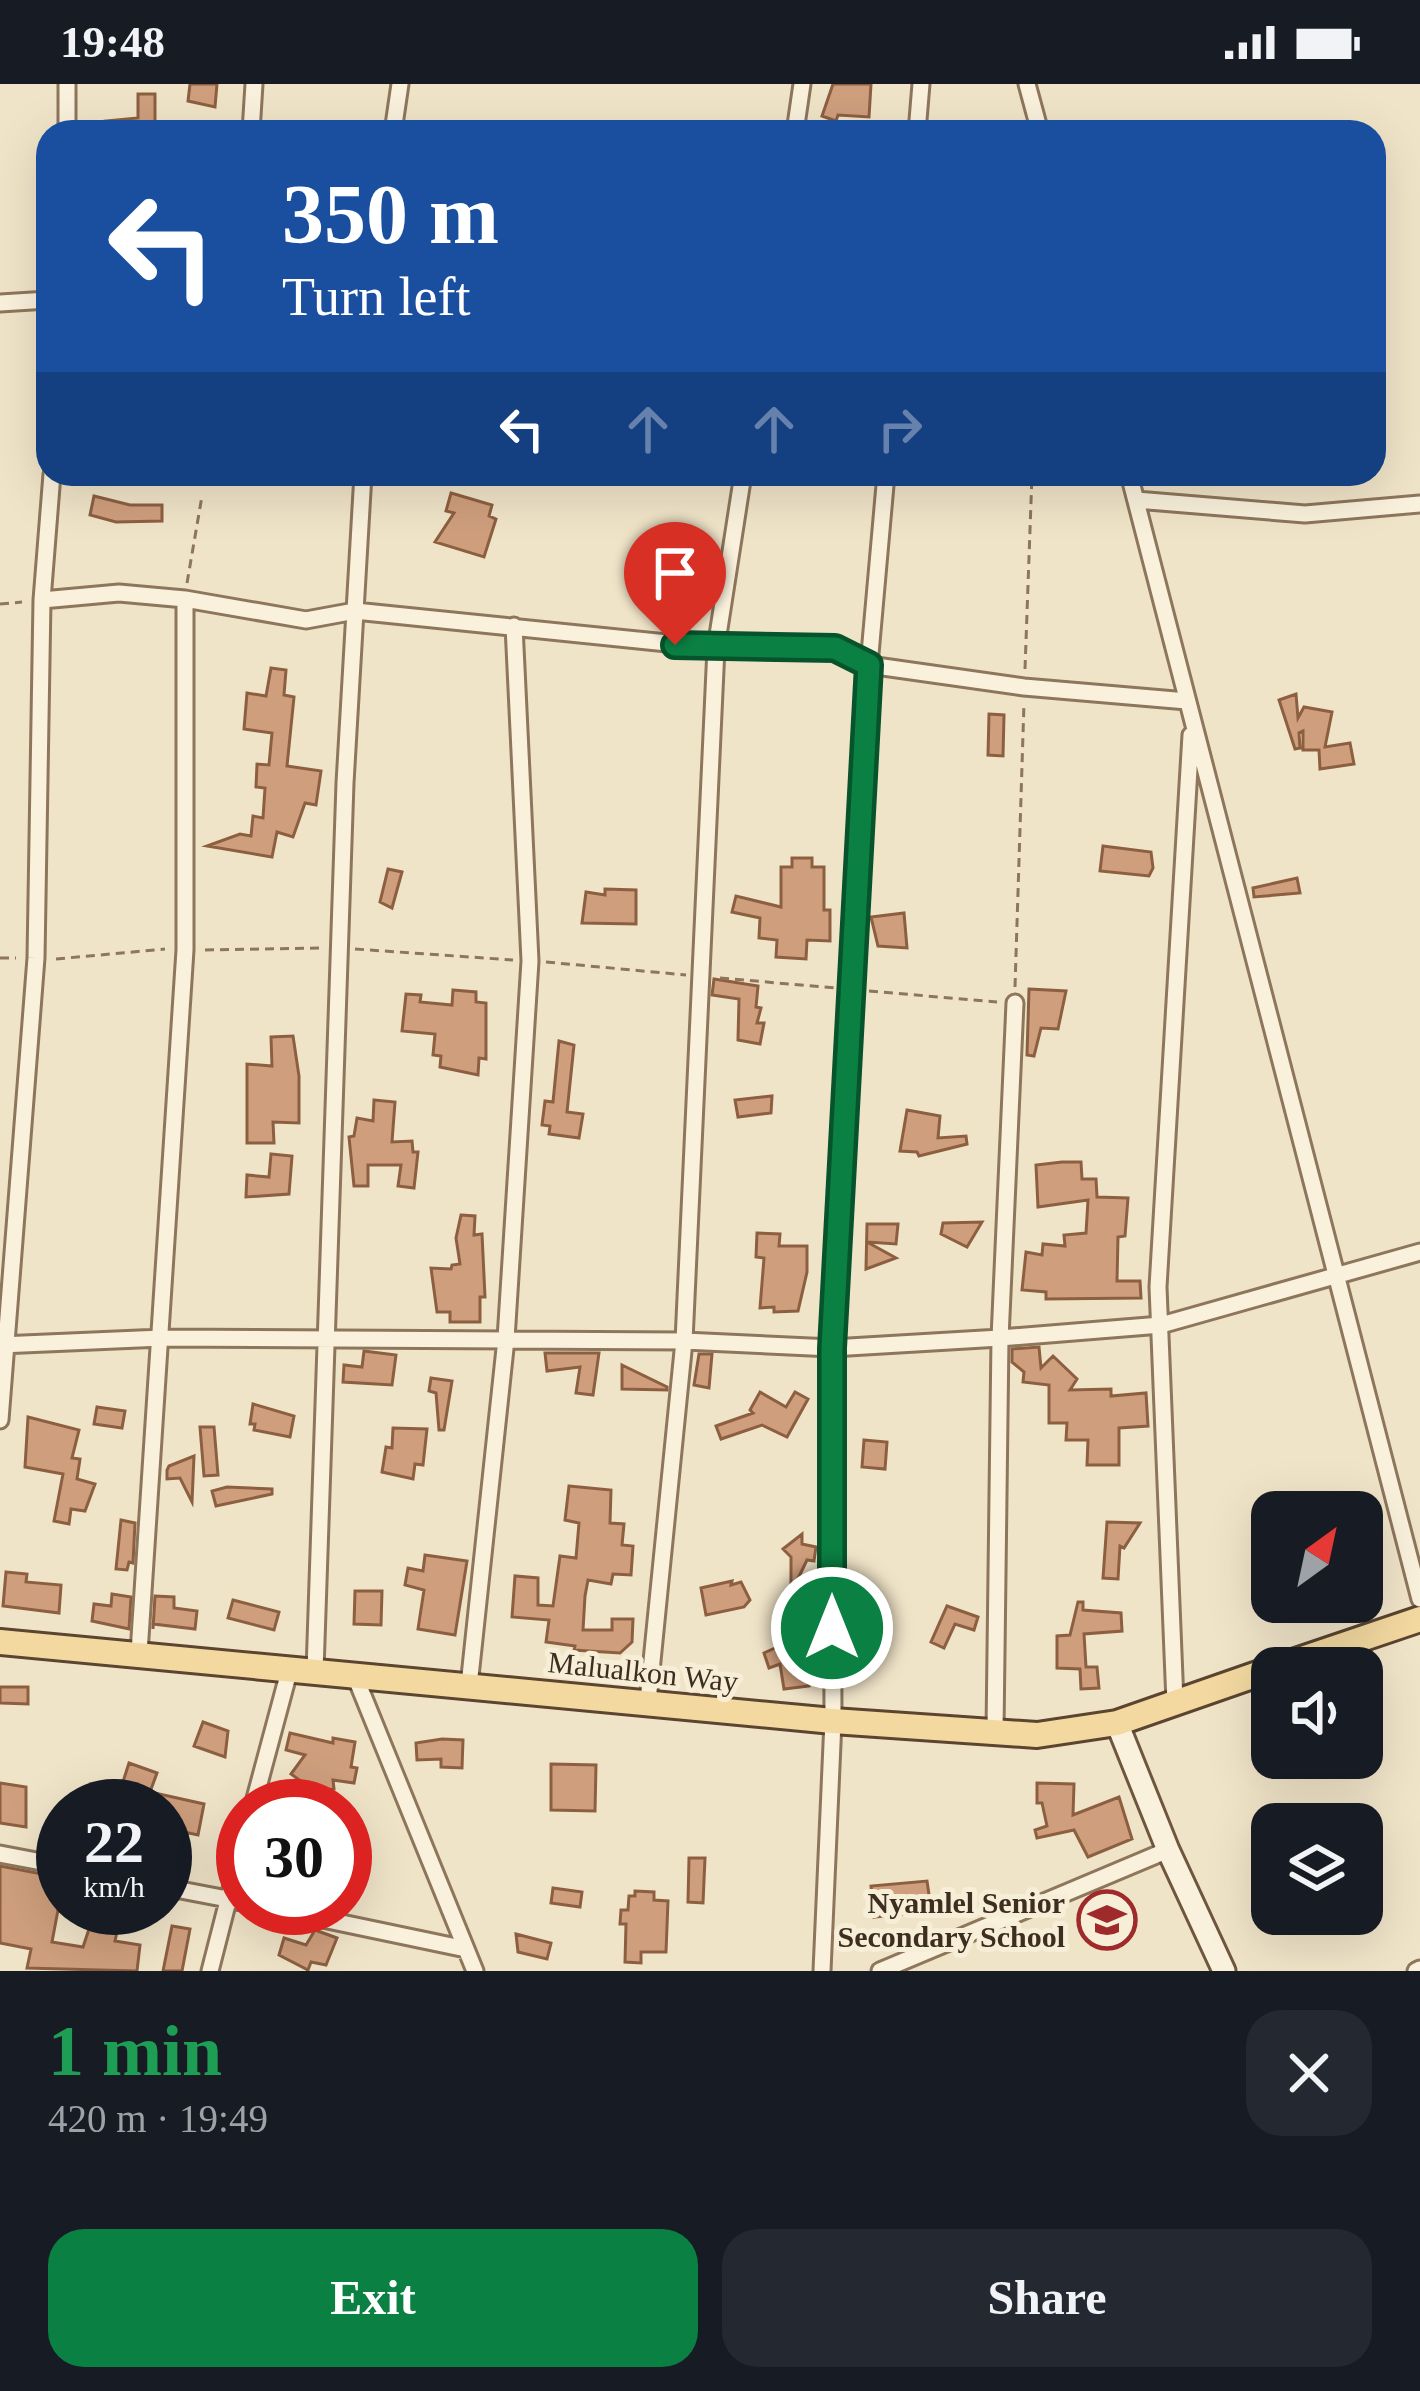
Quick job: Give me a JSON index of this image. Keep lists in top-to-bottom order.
{
  "streets": {
    "main road": ["Malualkon Way"]
  },
  "places": {
    "school or university": ["Nyamlel Senior Secondary School"]
  },
  "north": "top right",
  "page": {
    "status": "19:48",
    "turn": ["350 m", "Turn left"],
    "speed": "22 km/h",
    "limit": "30",
    "heading": ["1 min", "420 m · 19:49"],
    "buttons": ["Exit", "Share"]
  }
}
